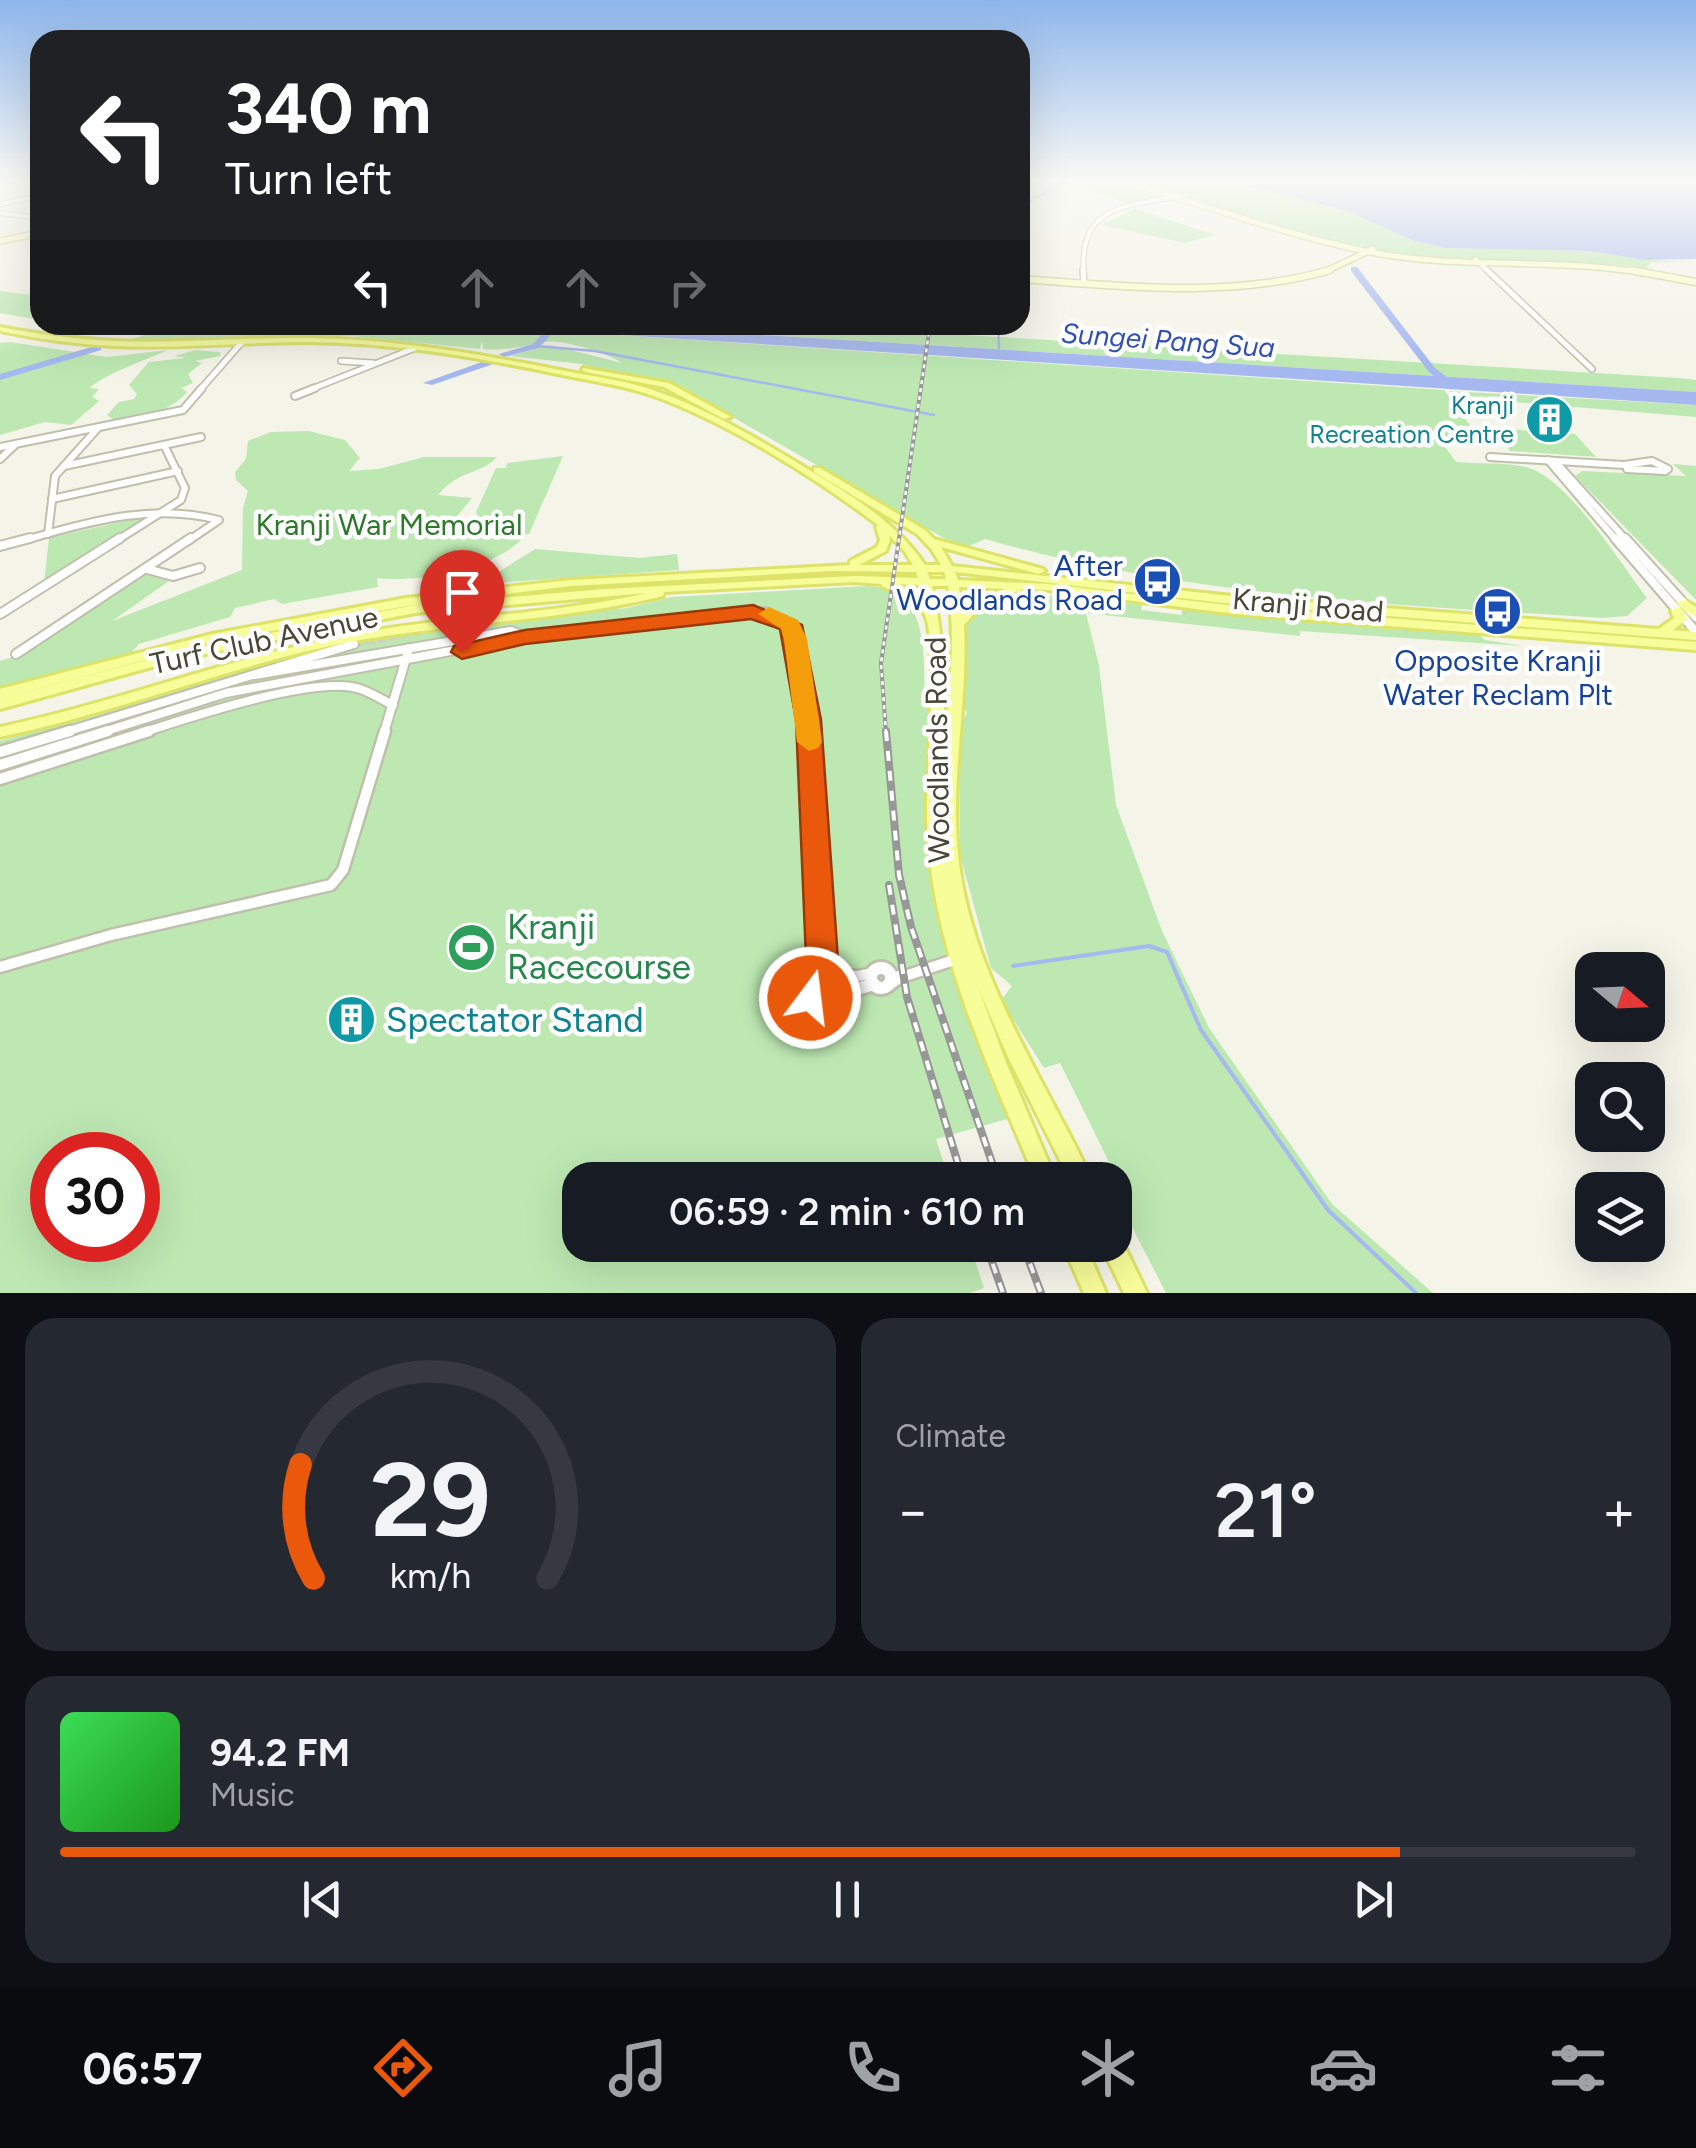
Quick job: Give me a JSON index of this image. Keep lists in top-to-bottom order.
{
  "streets": {
    "main road": ["Kranji Road", "Turf Club Avenue", "Woodlands Road"]
  },
  "crossings": [
    ["Kranji Road", "Turf Club Avenue"],
    ["Kranji Road", "Woodlands Road"],
    ["Turf Club Avenue", "Woodlands Road"]
  ],
  "water": ["Sungei Pang Sua"],
  "parks": ["Kranji War Memorial"],
  "places": {
    "building": ["Kranji Recreation Centre", "Spectator Stand"],
    "bus stop": ["After Woodlands Road", "Opposite Kranji Water Reclam Plt"],
    "sports": ["Kranji Racecourse"]
  },
  "north": "right",
  "page": {
    "turn": ["340 m", "Turn left"],
    "limit": "30",
    "trip": "06:59 · 2 min · 610 m",
    "tile": "Climate",
    "heat": ["−", "21°", "+"],
    "song": ["94.2 FM", "Music"],
    "tabs": "06:57",
    "gauge": ["29", "km/h"]
  }
}
